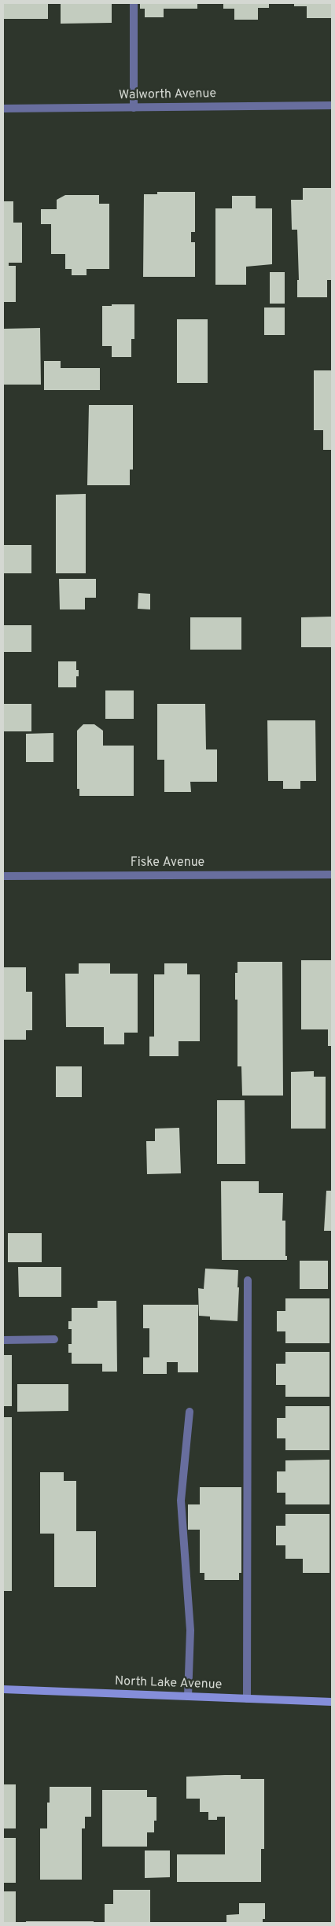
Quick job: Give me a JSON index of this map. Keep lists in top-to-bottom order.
{
  "streets": {
    "main road": ["North Lake Avenue"],
    "street": ["Walworth Avenue", "Fiske Avenue"]
  }
}
